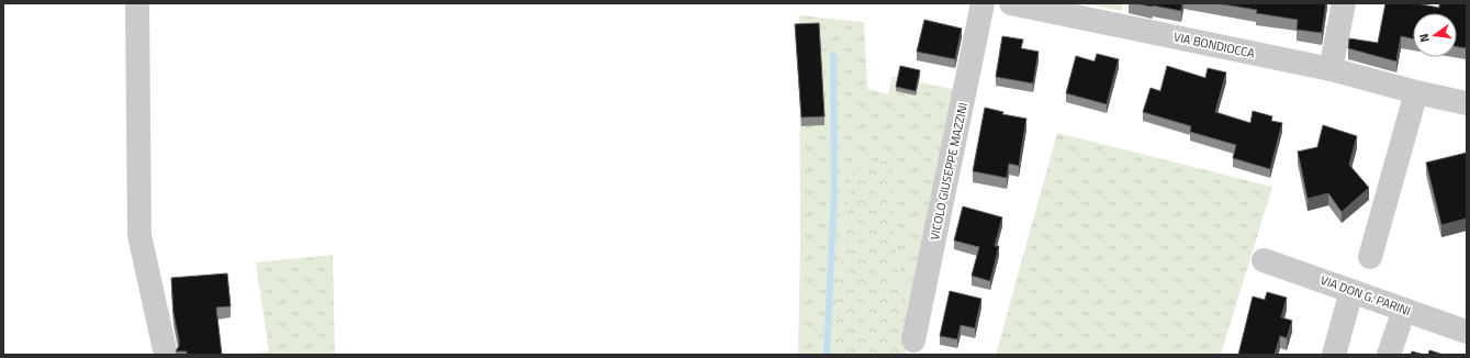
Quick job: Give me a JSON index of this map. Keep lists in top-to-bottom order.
{
  "streets": {
    "street": ["VIA BONDIOCCA", "VICOLO GIUSEPPE MAZZINI", "VIA DON G. PARINI"]
  },
  "north": "left"
}
